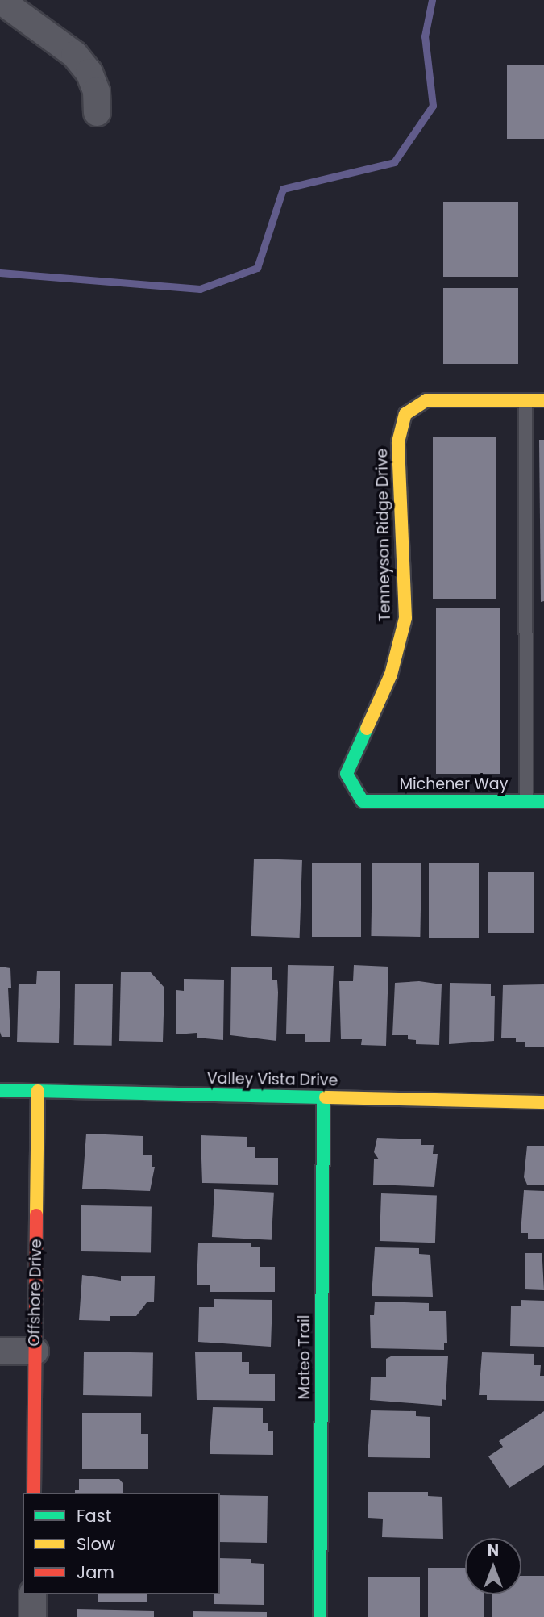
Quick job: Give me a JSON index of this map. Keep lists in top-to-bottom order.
{
  "streets": {
    "street": [
      "Tenneyson Ridge Drive",
      "Michener Way",
      "Valley Vista Drive",
      "Offshore Drive",
      "Mateo Trail"
    ]
  },
  "crossings": [
    ["Tenneyson Ridge Drive", "Michener Way"],
    ["Valley Vista Drive", "Offshore Drive"],
    ["Valley Vista Drive", "Mateo Trail"]
  ],
  "legend": ["Fast", "Slow", "Jam"],
  "north": "top"
}
